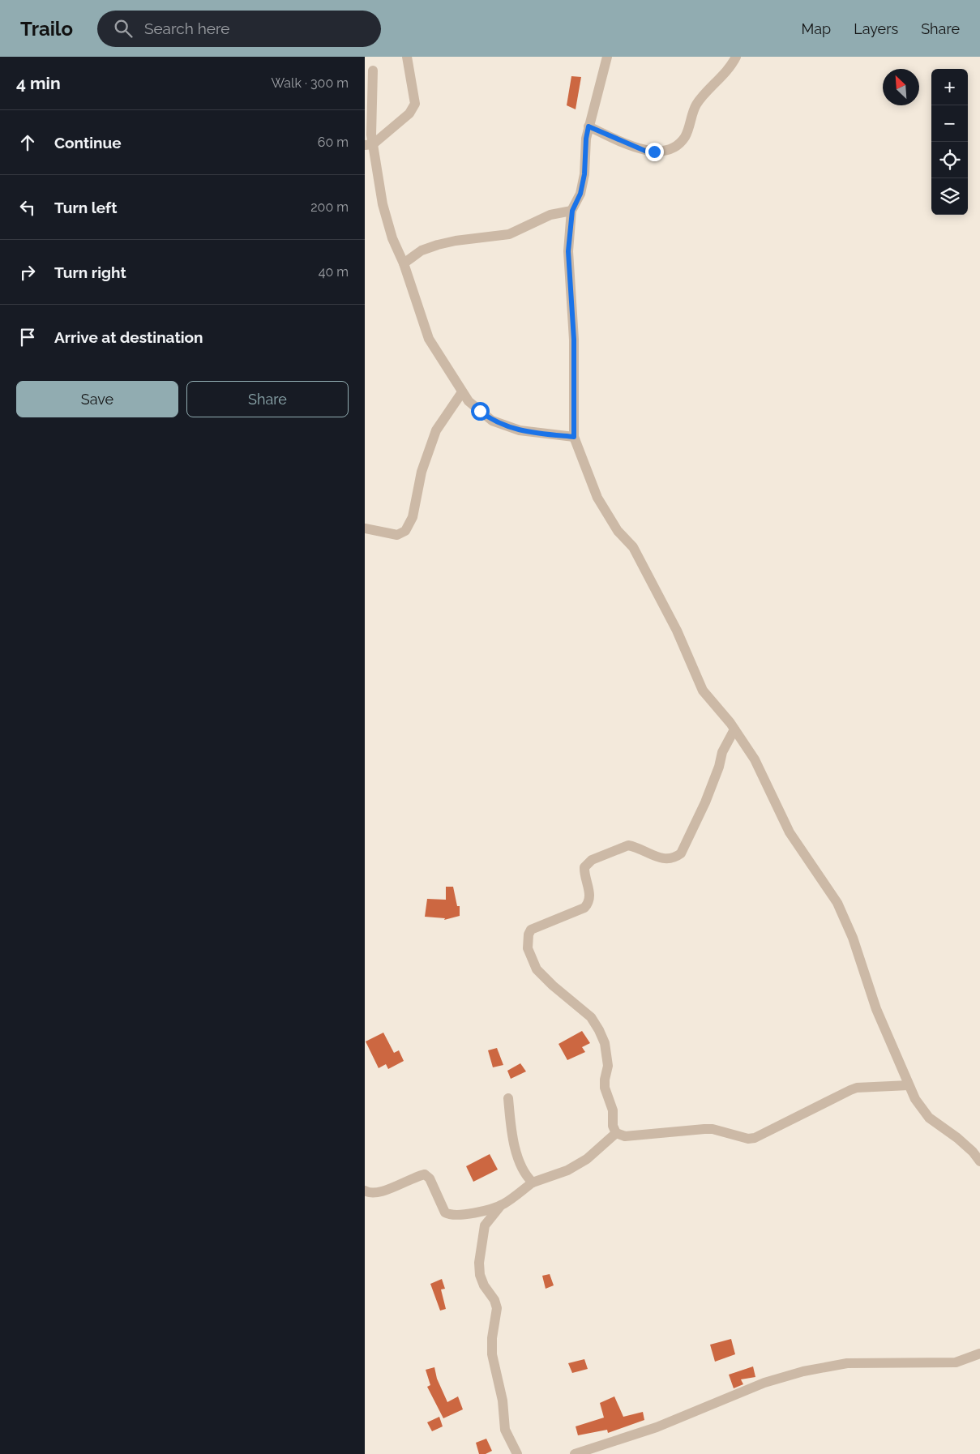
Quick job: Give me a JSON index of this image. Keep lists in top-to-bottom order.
{
  "north": "top left",
  "page": {
    "header": "Trailo",
    "search": "Search here",
    "nav": ["Map", "Layers", "Share"],
    "heading": ["4 min", "Walk · 300 m"],
    "map_buttons": ["+", "−"],
    "list": [
      ["Continue", "60 m"],
      ["Turn left", "200 m"],
      ["Turn right", "40 m"],
      "Arrive at destination"
    ],
    "buttons": ["Save", "Share"]
  }
}
